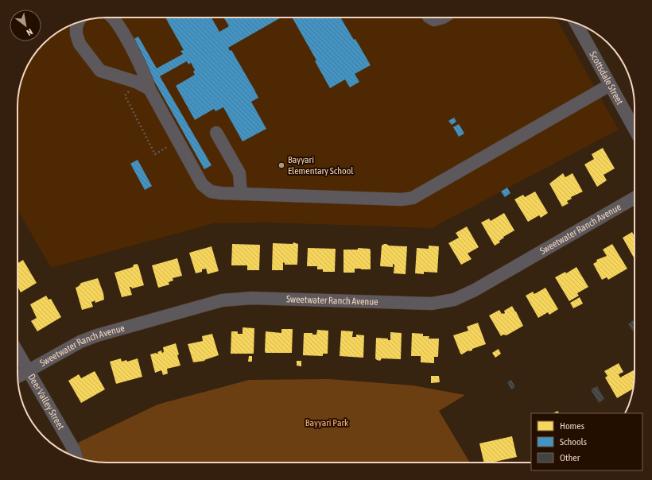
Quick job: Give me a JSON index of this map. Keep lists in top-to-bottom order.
{
  "streets": {
    "street": ["Scottsdale Street", "Sweetwater Ranch Avenue", "Deer Valley Street"]
  },
  "crossings": [
    ["Sweetwater Ranch Avenue", "Deer Valley Street"]
  ],
  "parks": ["Bayyari Park"],
  "places": ["Bayyari Elementary School"],
  "legend": ["Homes", "Schools", "Other"],
  "north": "bottom right"
}
